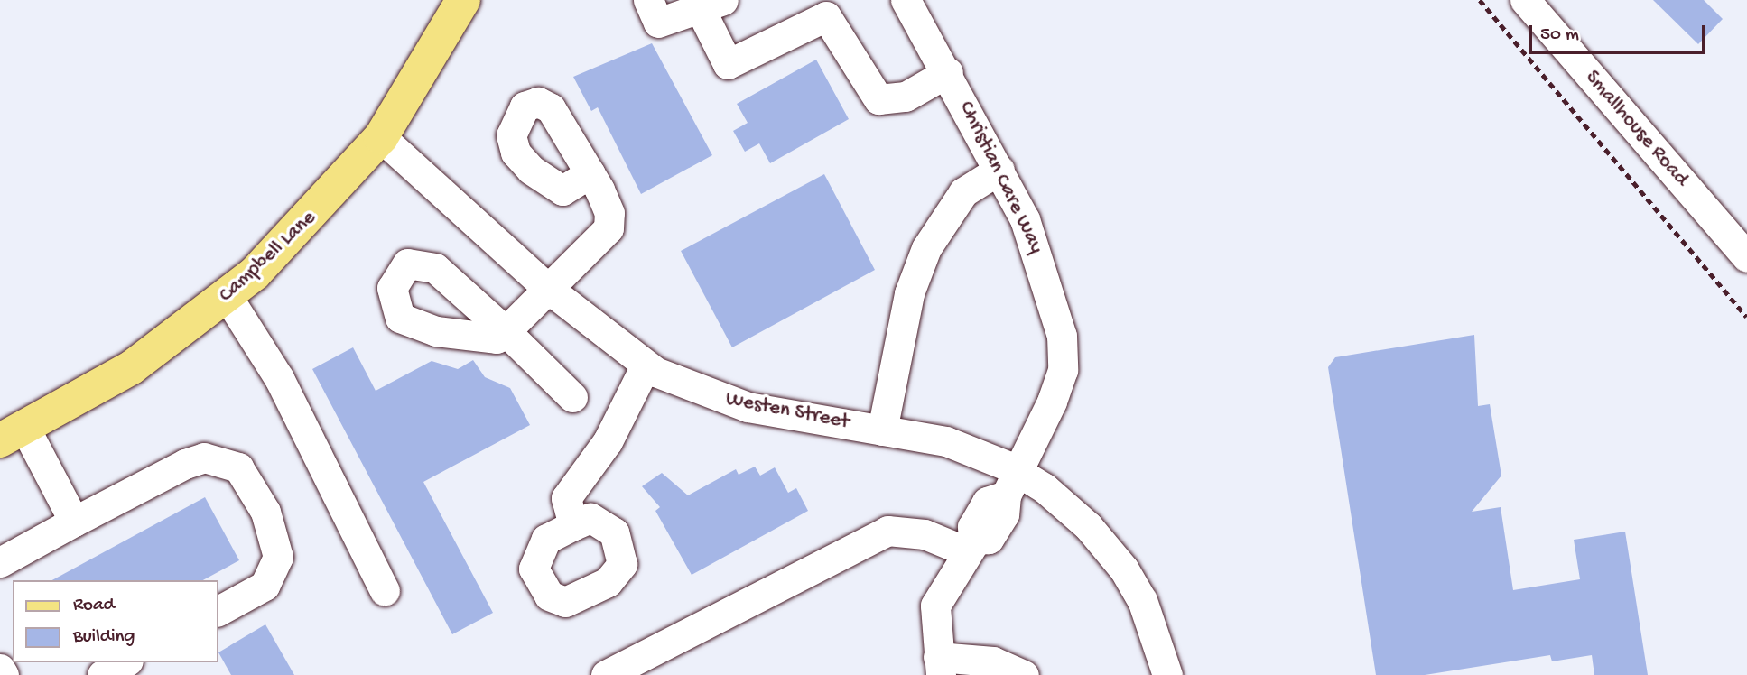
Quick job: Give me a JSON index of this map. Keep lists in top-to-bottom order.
{
  "streets": {
    "main road": ["Campbell Lane"],
    "street": ["Smallhouse Road", "Christian Care Way", "Westen Street"]
  },
  "crossings": [
    ["Christian Care Way", "Westen Street"],
    ["Campbell Lane", "Westen Street"]
  ],
  "legend": ["Road", "Building"],
  "scale_bar": "50 m"
}
